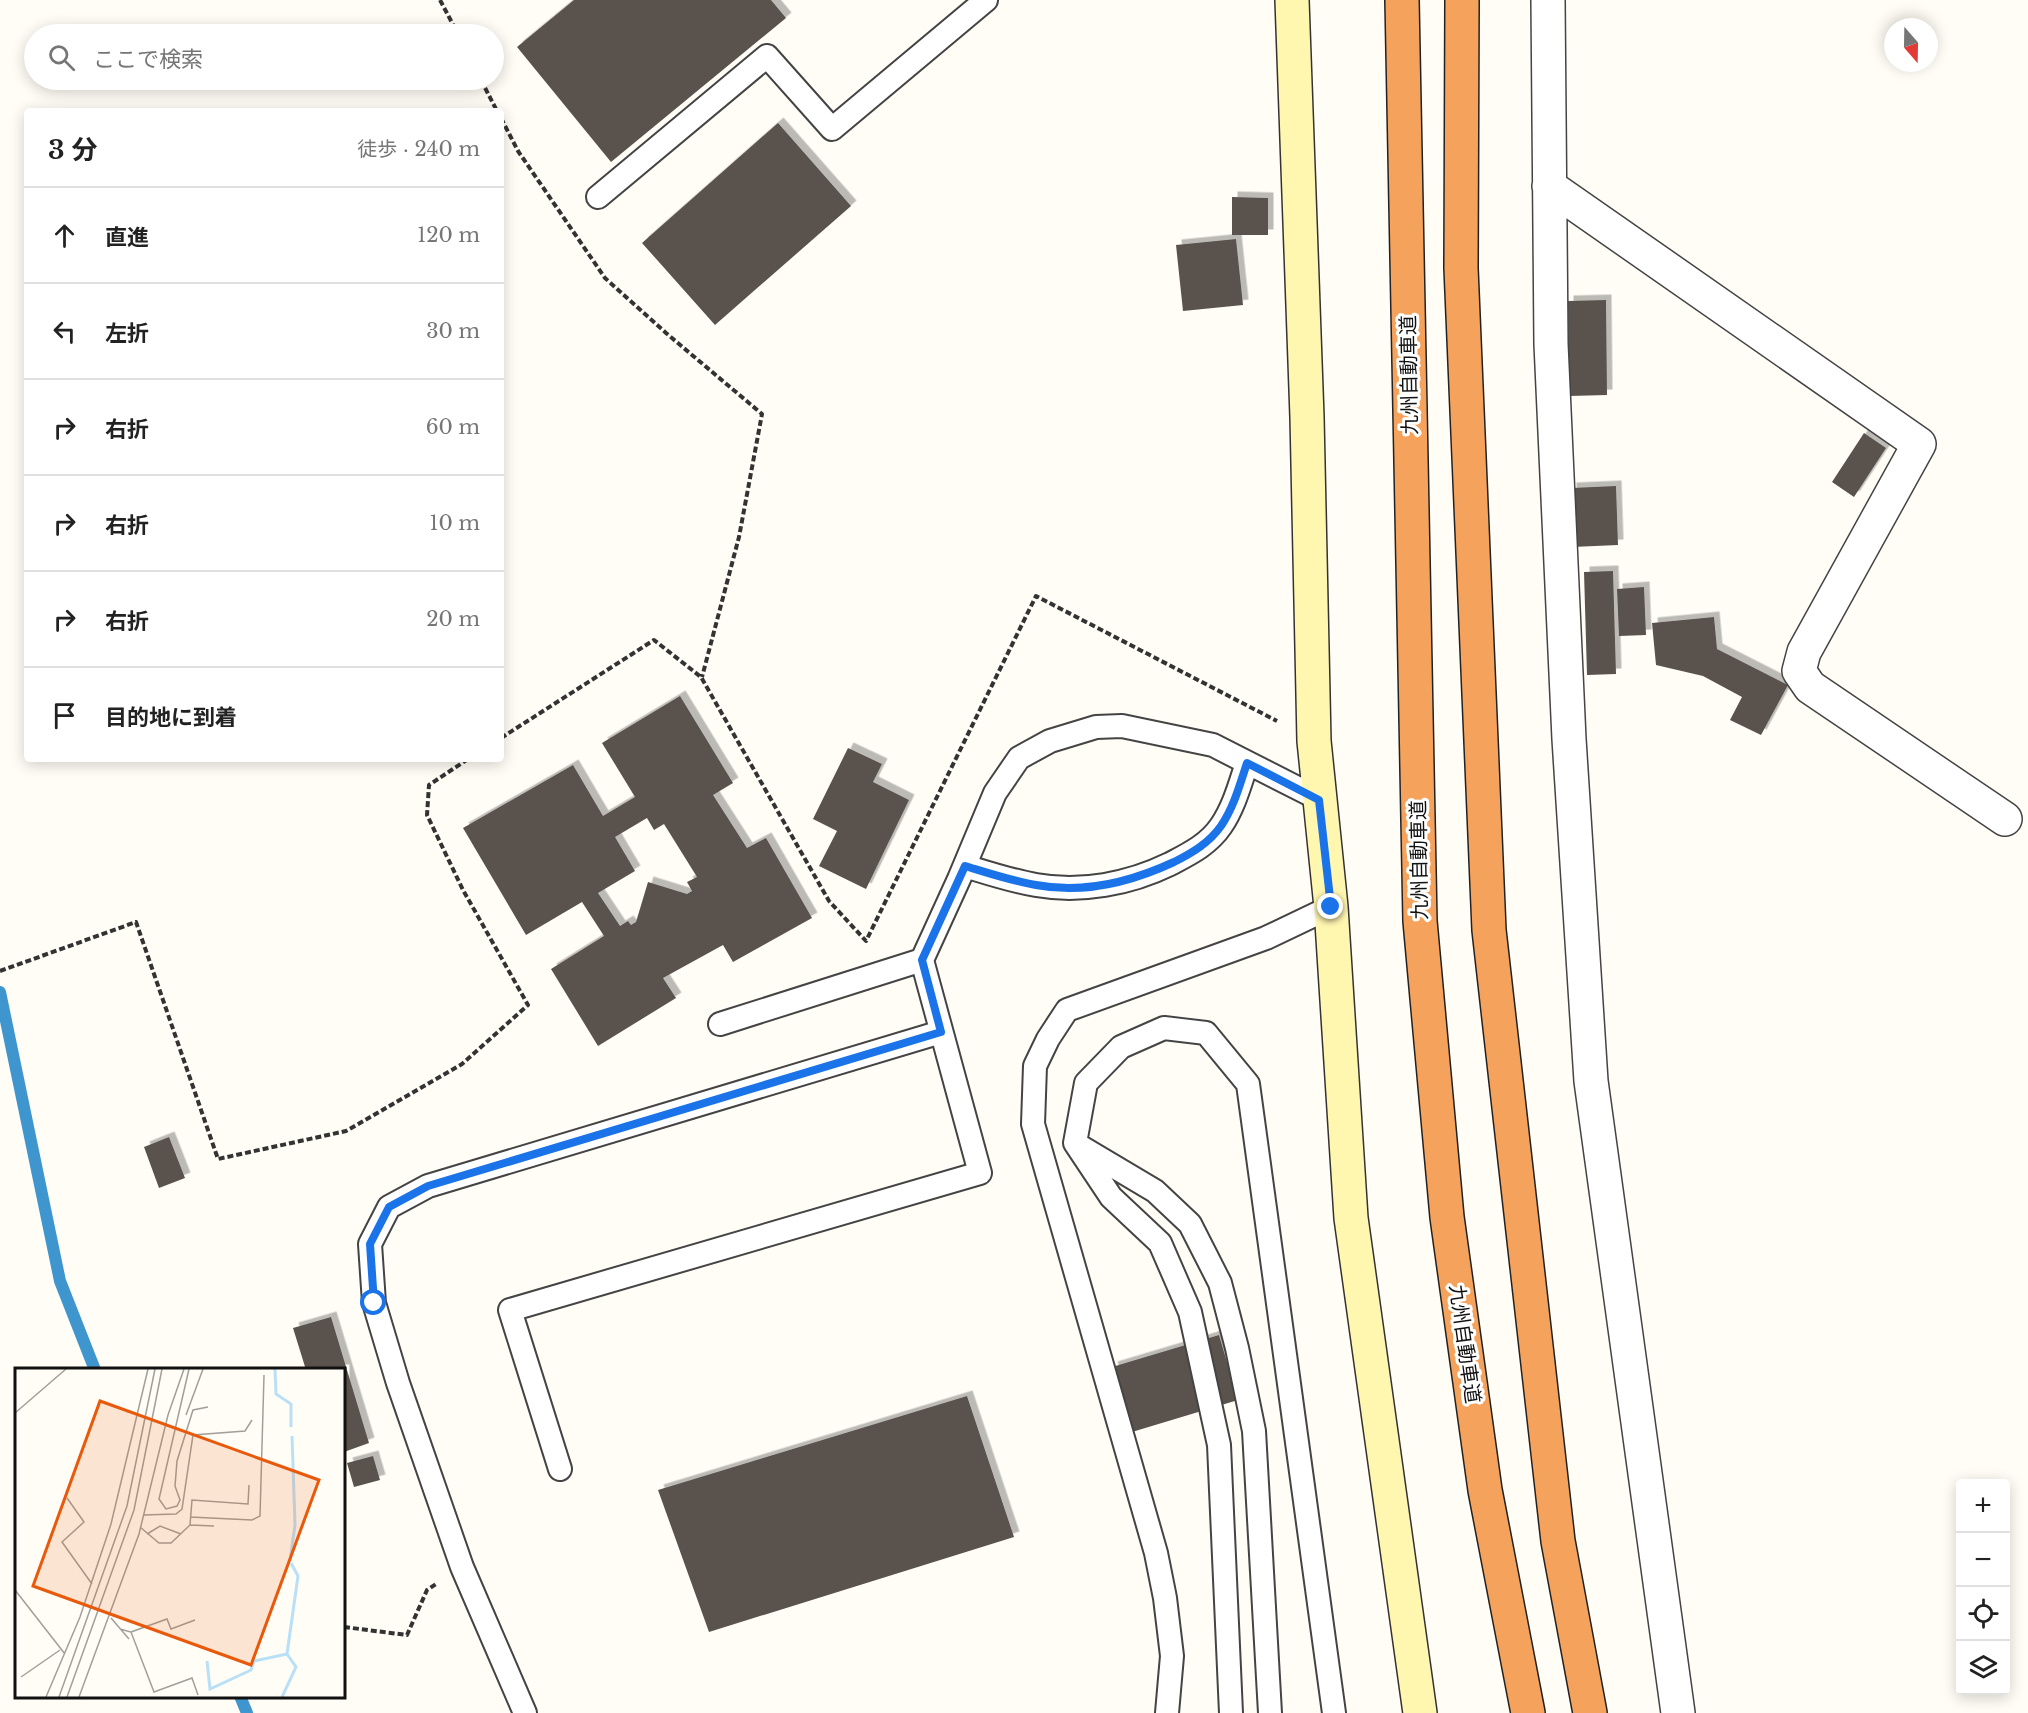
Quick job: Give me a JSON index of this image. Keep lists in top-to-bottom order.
{
  "streets": {
    "highway": ["九州自動車道"]
  },
  "north": "bottom",
  "page": {
    "search": "ここで検索",
    "heading": ["3 分", "徒歩 · 240 m"],
    "list": [
      ["直進", "120 m"],
      ["左折", "30 m"],
      ["右折", "60 m"],
      ["右折", "10 m"],
      ["右折", "20 m"],
      "目的地に到着"
    ],
    "map_buttons": ["+", "−"]
  }
}
